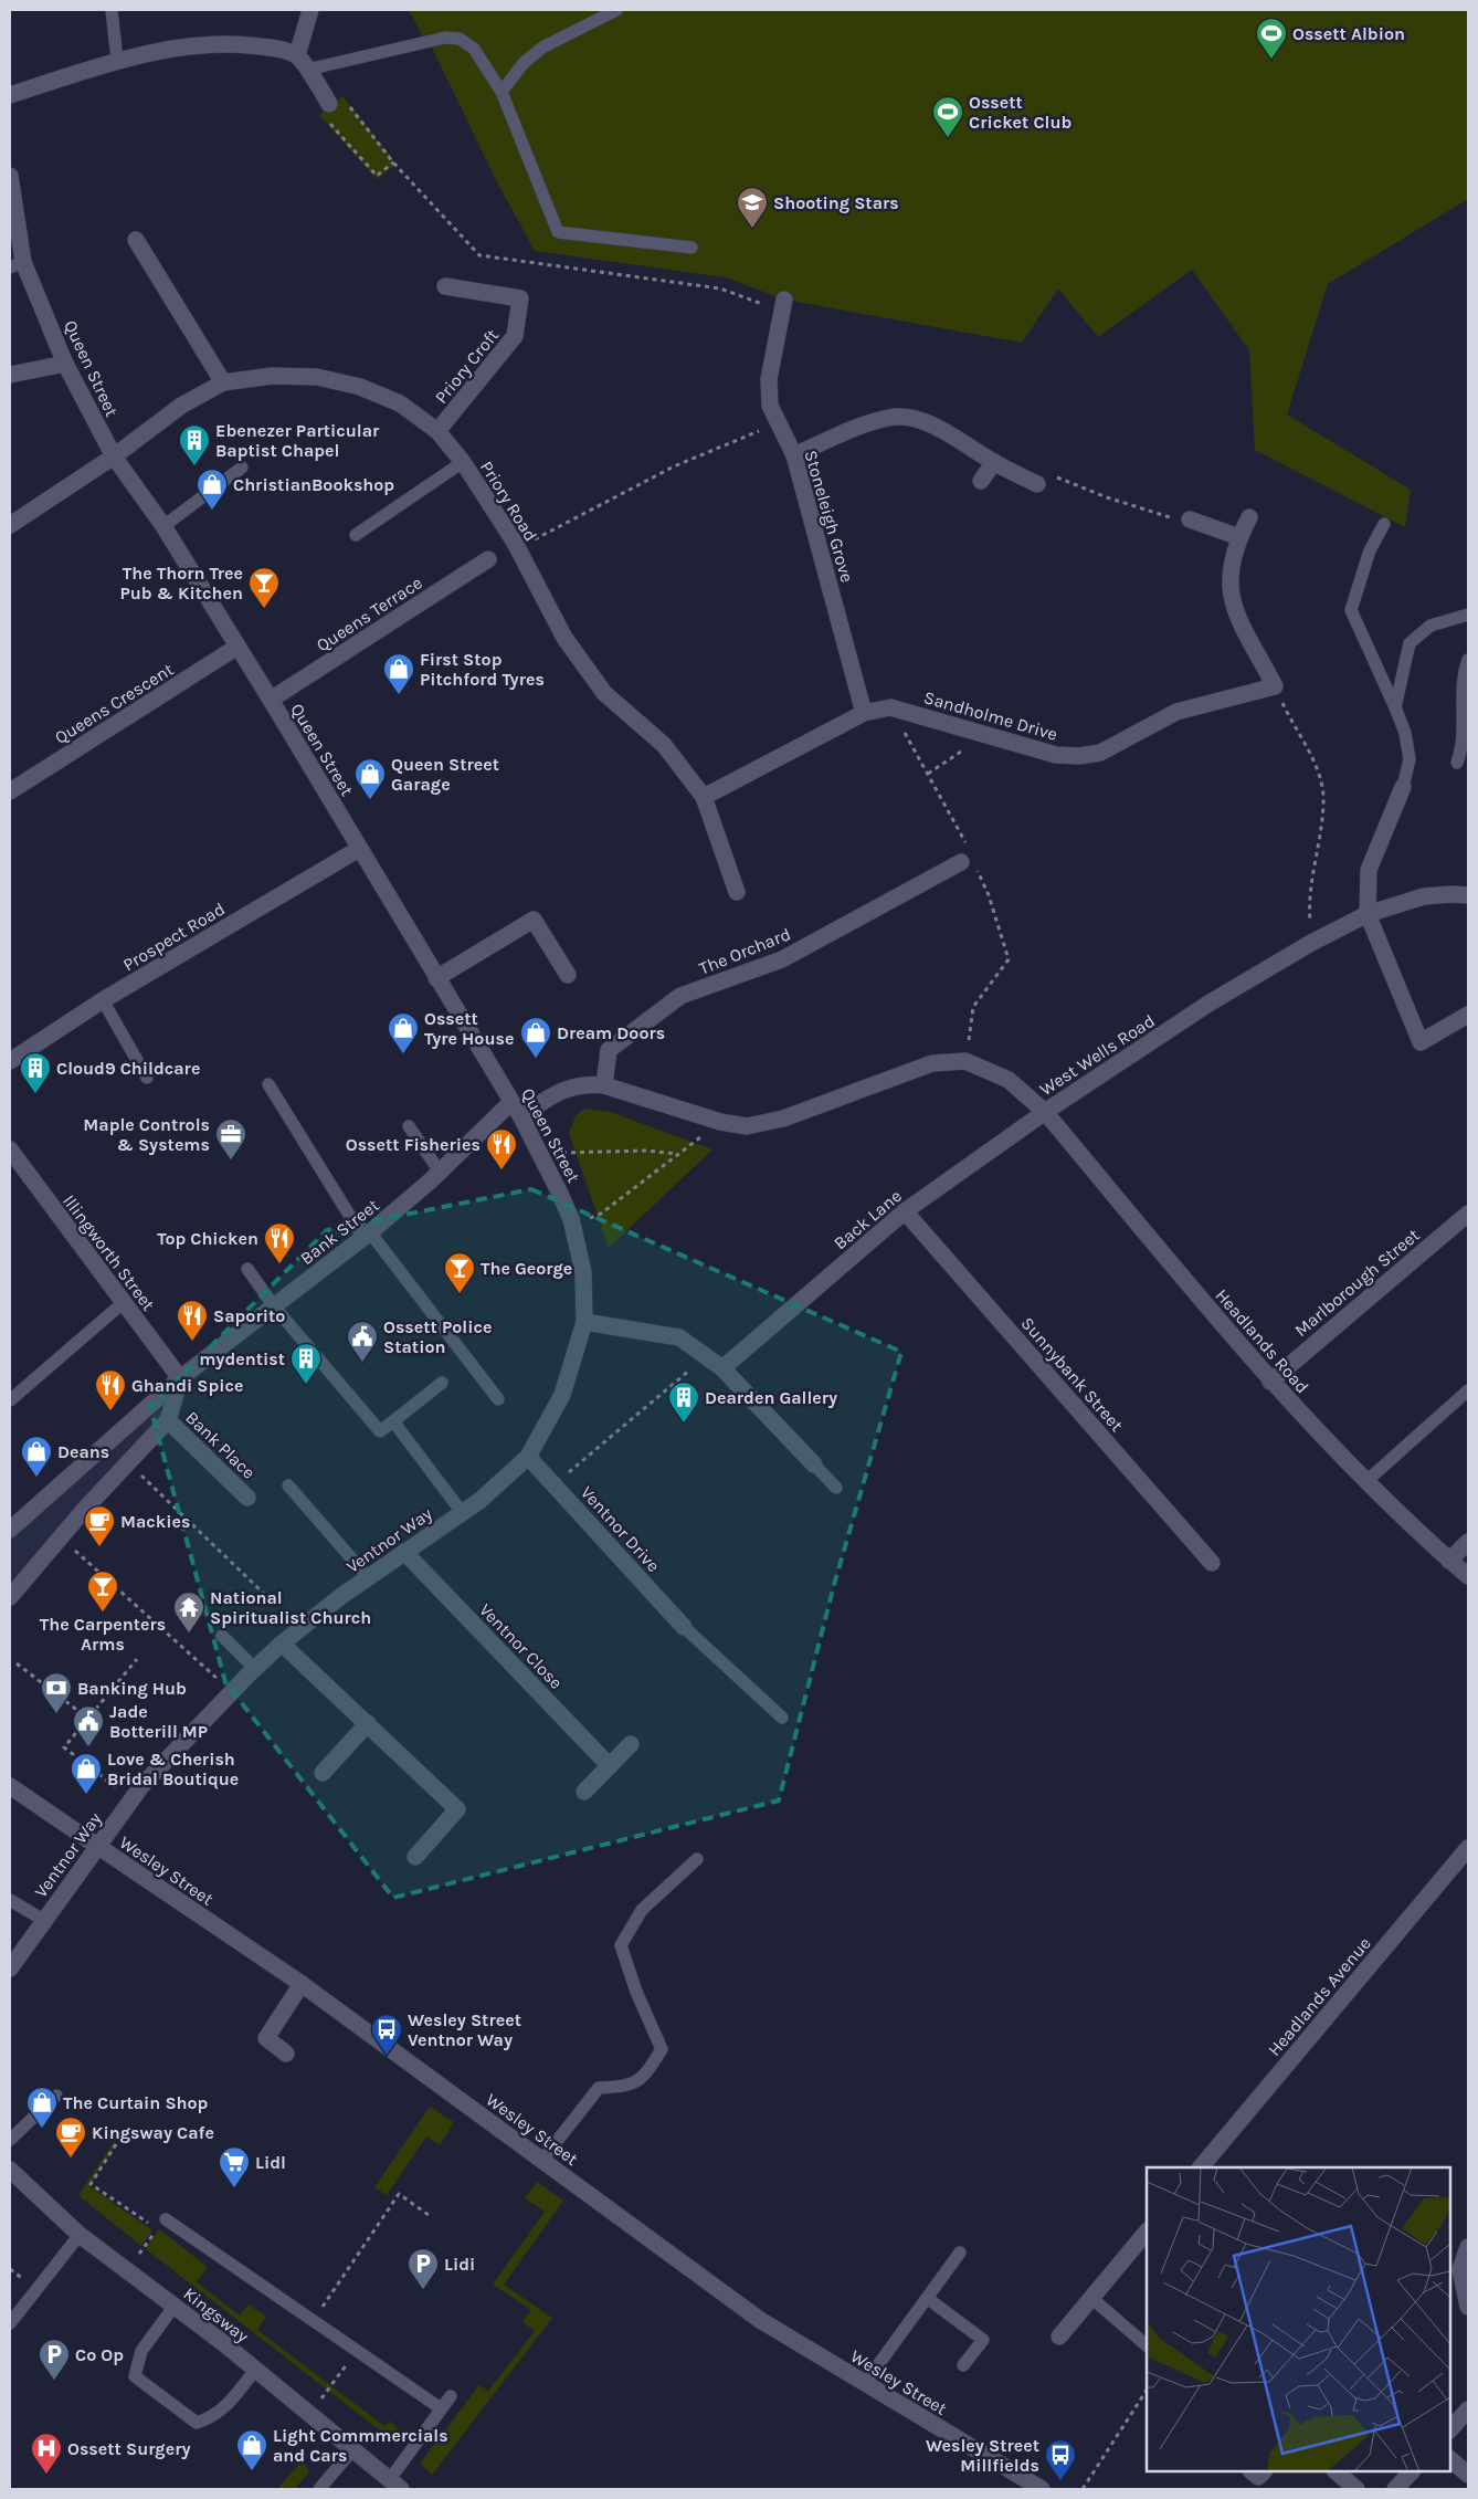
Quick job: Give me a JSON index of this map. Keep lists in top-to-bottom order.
{
  "streets": {
    "street": [
      "Priory Croft",
      "Queen Street",
      "Priory Road",
      "Stoneleigh Grove",
      "Queens Terrace",
      "Queens Crescent",
      "Sandholme Drive",
      "Prospect Road",
      "The Orchard",
      "West Wells Road",
      "Back Lane",
      "Bank Street",
      "Illingworth Street",
      "Marlborough Street",
      "Headlands Road",
      "Sunnybank Street",
      "Bank Place",
      "Ventnor Drive",
      "Ventnor Way",
      "Ventnor Close",
      "Wesley Street",
      "Headlands Avenue",
      "Kingsway"
    ]
  },
  "crossings": [
    ["Priory Croft", "Priory Road"],
    ["Queen Street", "Priory Road"],
    ["Queen Street", "Queens Terrace"],
    ["Queen Street", "Queens Crescent"],
    ["Queen Street", "Prospect Road"],
    ["Queen Street", "West Wells Road"],
    ["Queen Street", "Bank Street"],
    ["Queen Street", "Ventnor Way"],
    ["Priory Road", "Sandholme Drive"],
    ["Stoneleigh Grove", "Sandholme Drive"],
    ["The Orchard", "West Wells Road"],
    ["West Wells Road", "Back Lane"],
    ["West Wells Road", "Headlands Road"],
    ["Back Lane", "Headlands Road"],
    ["Back Lane", "Sunnybank Street"],
    ["Bank Street", "Illingworth Street"],
    ["Marlborough Street", "Headlands Road"],
    ["Ventnor Drive", "Ventnor Way"],
    ["Ventnor Way", "Ventnor Close"],
    ["Ventnor Way", "Wesley Street"]
  ],
  "places": {
    "sports": ["Ossett Albion", "Ossett Cricket Club"],
    "school or university": ["Shooting Stars"],
    "building": [
      "Ebenezer Particular Baptist Chapel",
      "Cloud9 Childcare",
      "mydentist",
      "Dearden Gallery"
    ],
    "shop": [
      "ChristianBookshop",
      "First Stop Pitchford Tyres",
      "Queen Street Garage",
      "Ossett Tyre House",
      "Dream Doors",
      "Deans",
      "Love & Cherish Bridal Boutique",
      "The Curtain Shop",
      "Light Commmercials and Cars"
    ],
    "bar": ["The Thorn Tree Pub & Kitchen", "The George", "The Carpenters Arms"],
    "office": ["Maple Controls & Systems"],
    "restaurant": [
      "Ossett Fisheries",
      "Top Chicken",
      "Saporito",
      "Ghandi Spice"
    ],
    "public building": ["Ossett Police Station", "Jade Botterill MP"],
    "cafe": ["Mackies", "Kingsway Cafe"],
    "temple": ["National Spiritualist Church"],
    "bank": ["Banking Hub"],
    "bus stop": ["Wesley Street Ventnor Way", "Wesley Street Millfields"],
    "supermarket": ["Lidl"],
    "parking": ["Lidi", "Co Op"],
    "hospital": ["Ossett Surgery"]
  }
}
